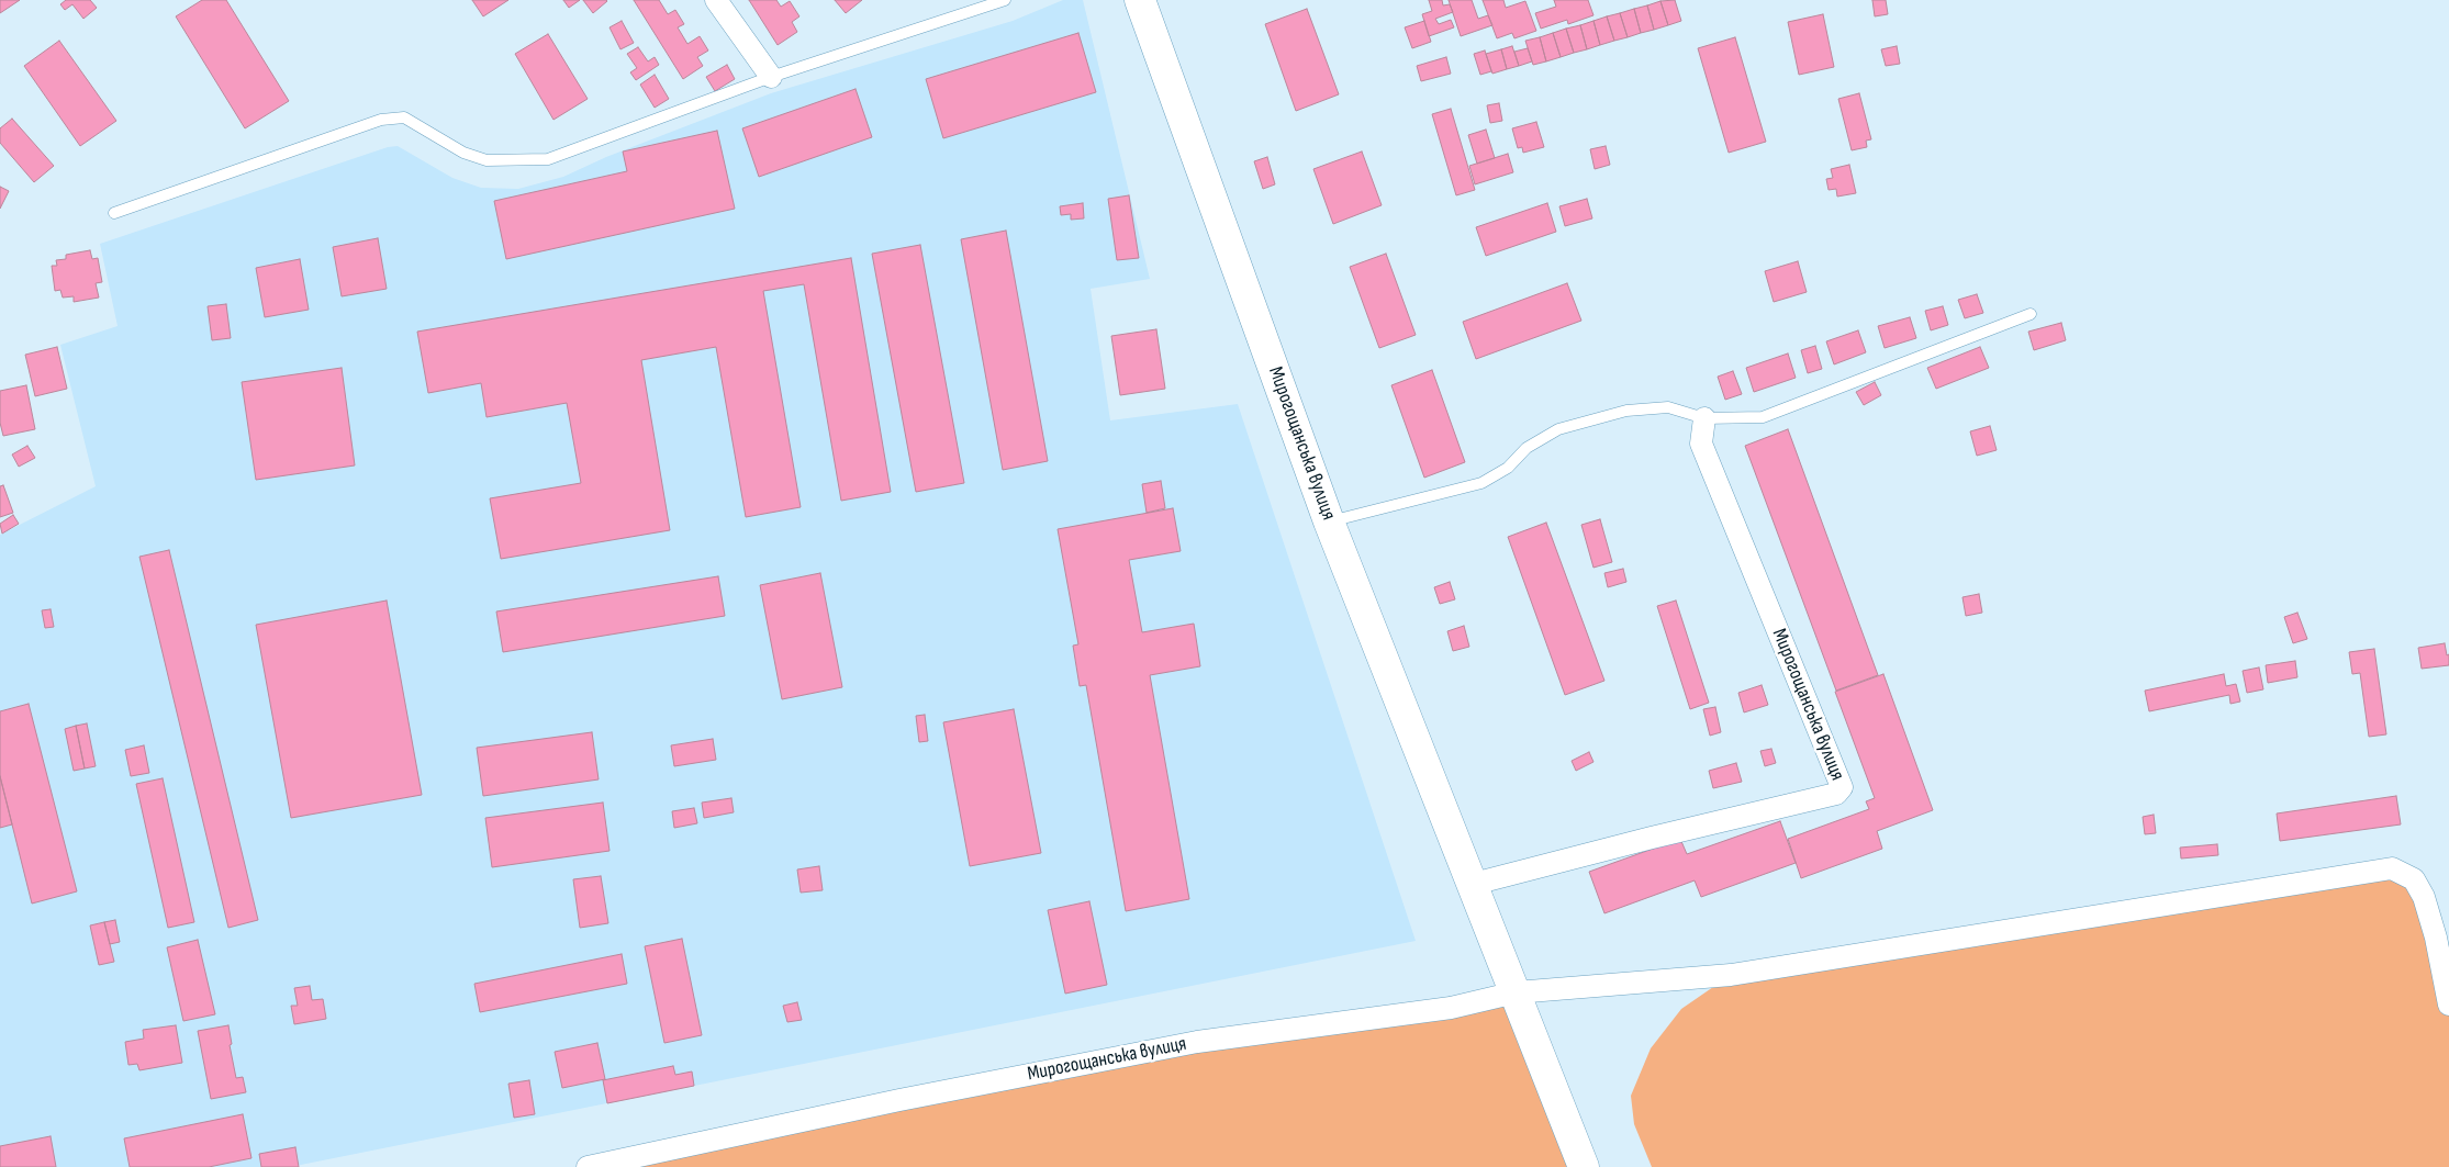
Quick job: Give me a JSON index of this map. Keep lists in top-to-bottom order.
{
  "streets": {
    "main road": ["Мирогощанська вулиця"]
  }
}
